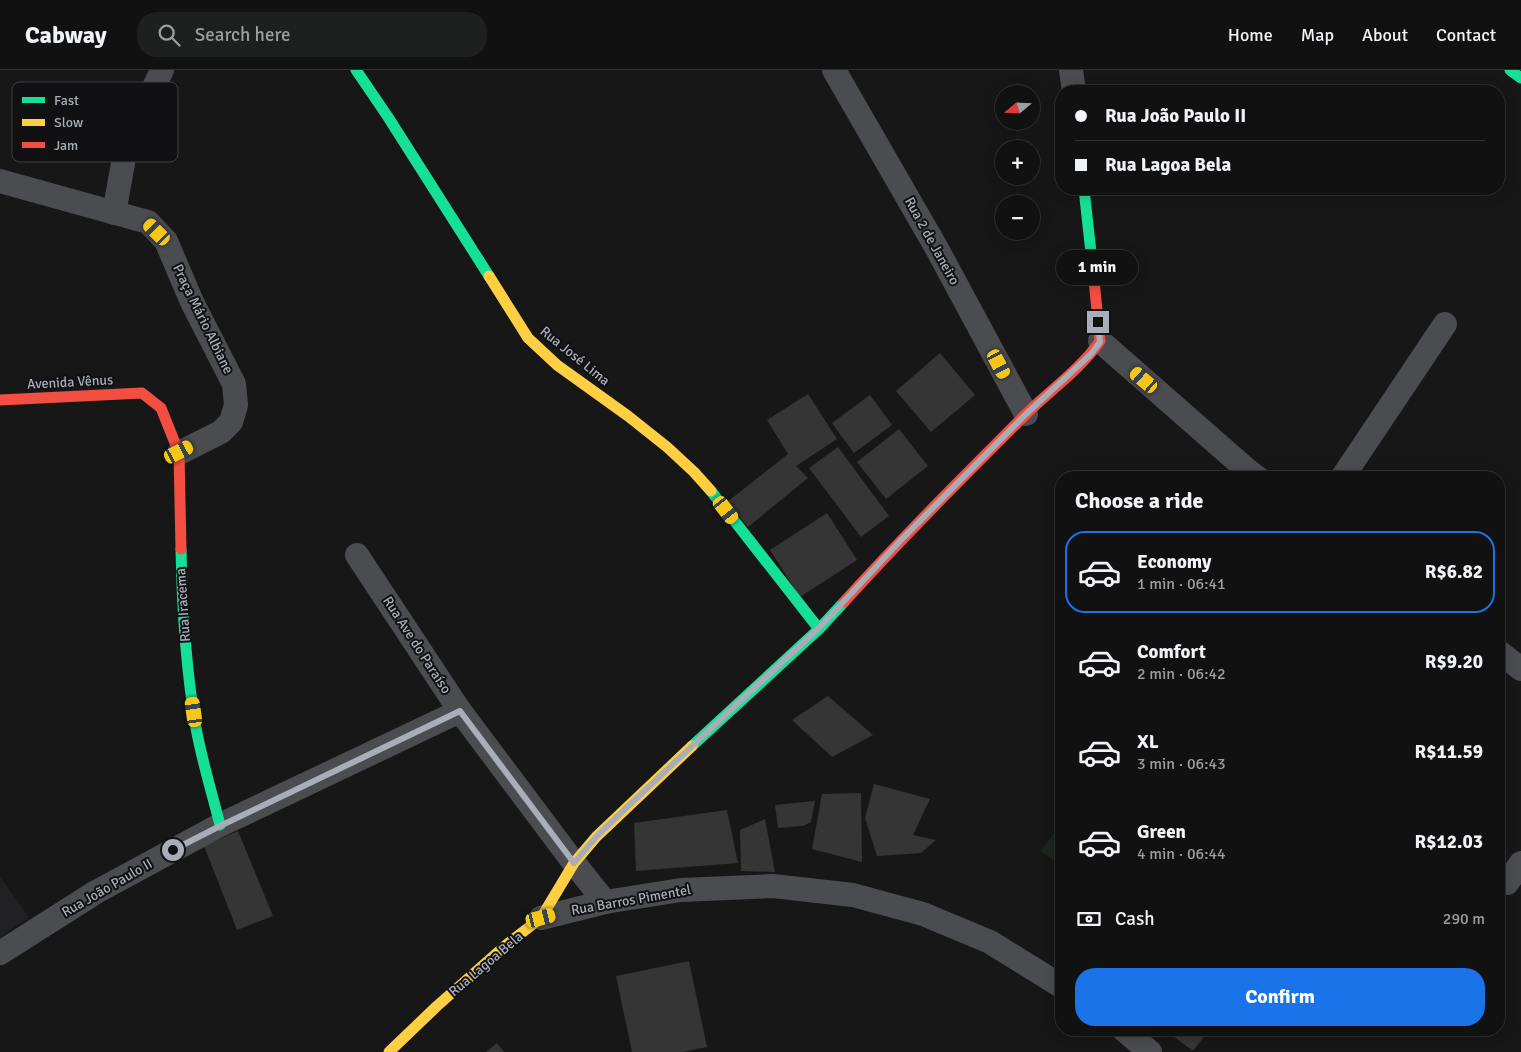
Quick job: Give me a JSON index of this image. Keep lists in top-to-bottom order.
{
  "streets": {
    "street": [
      "Rua 2 de Janeiro",
      "Praça Mário Albiane",
      "Rua José Lima",
      "Avenida Vênus",
      "Rua Iracema",
      "Rua Ave do Paraíso",
      "Rua João Paulo II",
      "Rua Barros Pimentel",
      "Rua Lagoa Bela"
    ]
  },
  "crossings": [
    ["Rua 2 de Janeiro", "Rua Lagoa Bela"],
    ["Praça Mário Albiane", "Rua Iracema"],
    ["Rua José Lima", "Rua Lagoa Bela"],
    ["Avenida Vênus", "Rua Iracema"],
    ["Rua Iracema", "Rua João Paulo II"],
    ["Rua Ave do Paraíso", "Rua João Paulo II"],
    ["Rua Ave do Paraíso", "Rua Barros Pimentel"],
    ["Rua Ave do Paraíso", "Rua Lagoa Bela"],
    ["Rua Barros Pimentel", "Rua Lagoa Bela"]
  ],
  "legend": ["Fast", "Slow", "Jam"],
  "north": "left",
  "page": {
    "header": "Cabway",
    "search": "Search here",
    "nav": [
      "Home",
      "Map",
      "About",
      "Contact"
    ],
    "map_buttons": ["+", "−"],
    "banner": ["Rua João Paulo II", "Rua Lagoa Bela"],
    "bubble": "1 min",
    "heading": "Choose a ride",
    "list": [
      {
        "name": "Economy",
        "note": "1 min · 06:41",
        "value": "R$6.82"
      },
      {
        "name": "Comfort",
        "note": "2 min · 06:42",
        "value": "R$9.20"
      },
      {
        "name": "XL",
        "note": "3 min · 06:43",
        "value": "R$11.59"
      },
      {
        "name": "Green",
        "note": "4 min · 06:44",
        "value": "R$12.03"
      }
    ],
    "pay": ["Cash", "290 m"],
    "buttons": "Confirm"
  }
}
